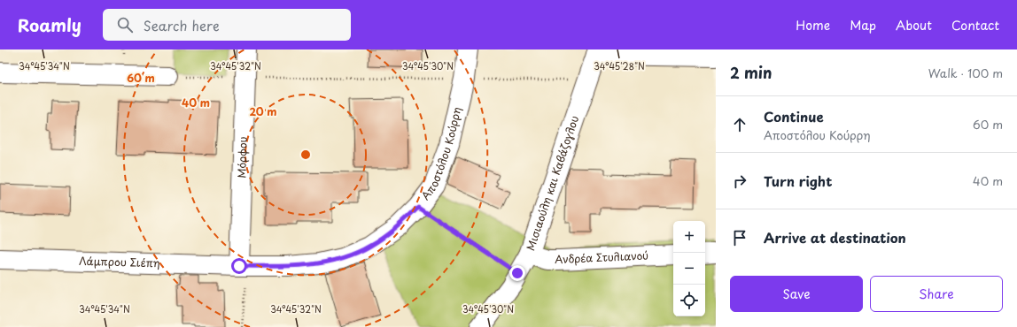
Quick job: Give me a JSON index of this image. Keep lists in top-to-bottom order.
{
  "streets": {
    "street": [
      "Αποστόλου Κούρρη",
      "Μόρφου",
      "Μισιαούλη και Καβάζογλου",
      "Ανδρέα Στυλιανού",
      "Λάμπρου Σιέπη"
    ]
  },
  "crossings": [
    ["Αποστόλου Κούρρη", "Μόρφου"],
    ["Αποστόλου Κούρρη", "Λάμπρου Σιέπη"],
    ["Μόρφου", "Λάμπρου Σιέπη"],
    ["Μισιαούλη και Καβάζογλου", "Ανδρέα Στυλιανού"]
  ],
  "page": {
    "header": "Roamly",
    "search": "Search here",
    "nav": [
      "Home",
      "Map",
      "About",
      "Contact"
    ],
    "heading": ["2 min", "Walk · 100 m"],
    "list": [
      ["Continue", "Αποστόλου Κούρρη", "60 m"],
      ["Turn right", "40 m"],
      "Arrive at destination"
    ],
    "map_buttons": ["+", "−"],
    "buttons": ["Save", "Share"]
  },
  "coordinates": [
    "34°45'34\"N",
    "34°45'32\"N",
    "34°45'30\"N",
    "34°45'28\"N"
  ],
  "rings": ["60 m", "40 m", "20 m"]
}
